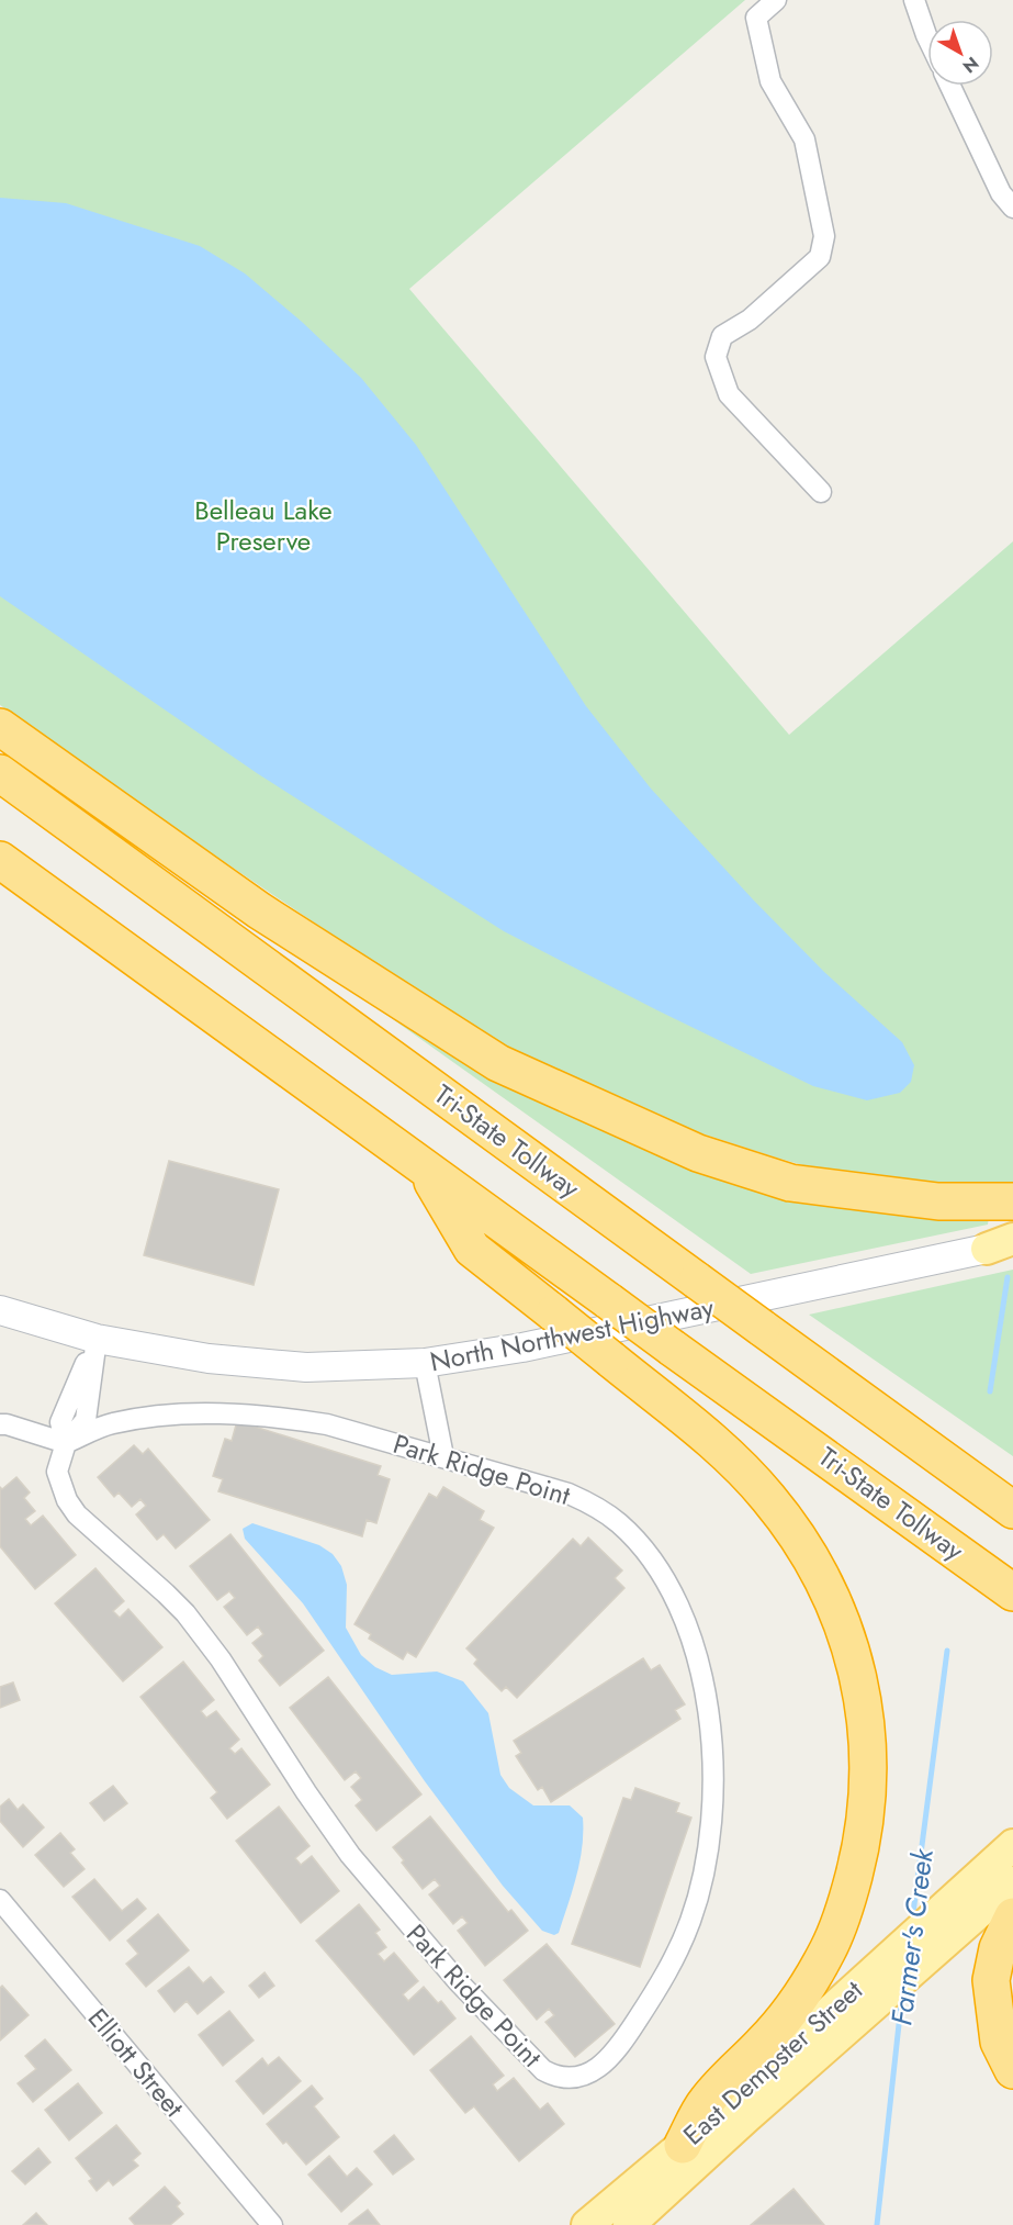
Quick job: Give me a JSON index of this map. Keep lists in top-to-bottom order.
{
  "streets": {
    "highway": ["Tri-State Tollway"],
    "main road": ["North Northwest Highway", "East Dempster Street"],
    "street": ["Park Ridge Point", "Elliott Street"]
  },
  "crossings": [
    ["North Northwest Highway", "Park Ridge Point"]
  ],
  "water": ["Farmer's Creek"],
  "parks": ["Belleau Lake Preserve"],
  "north": "bottom right"
}
